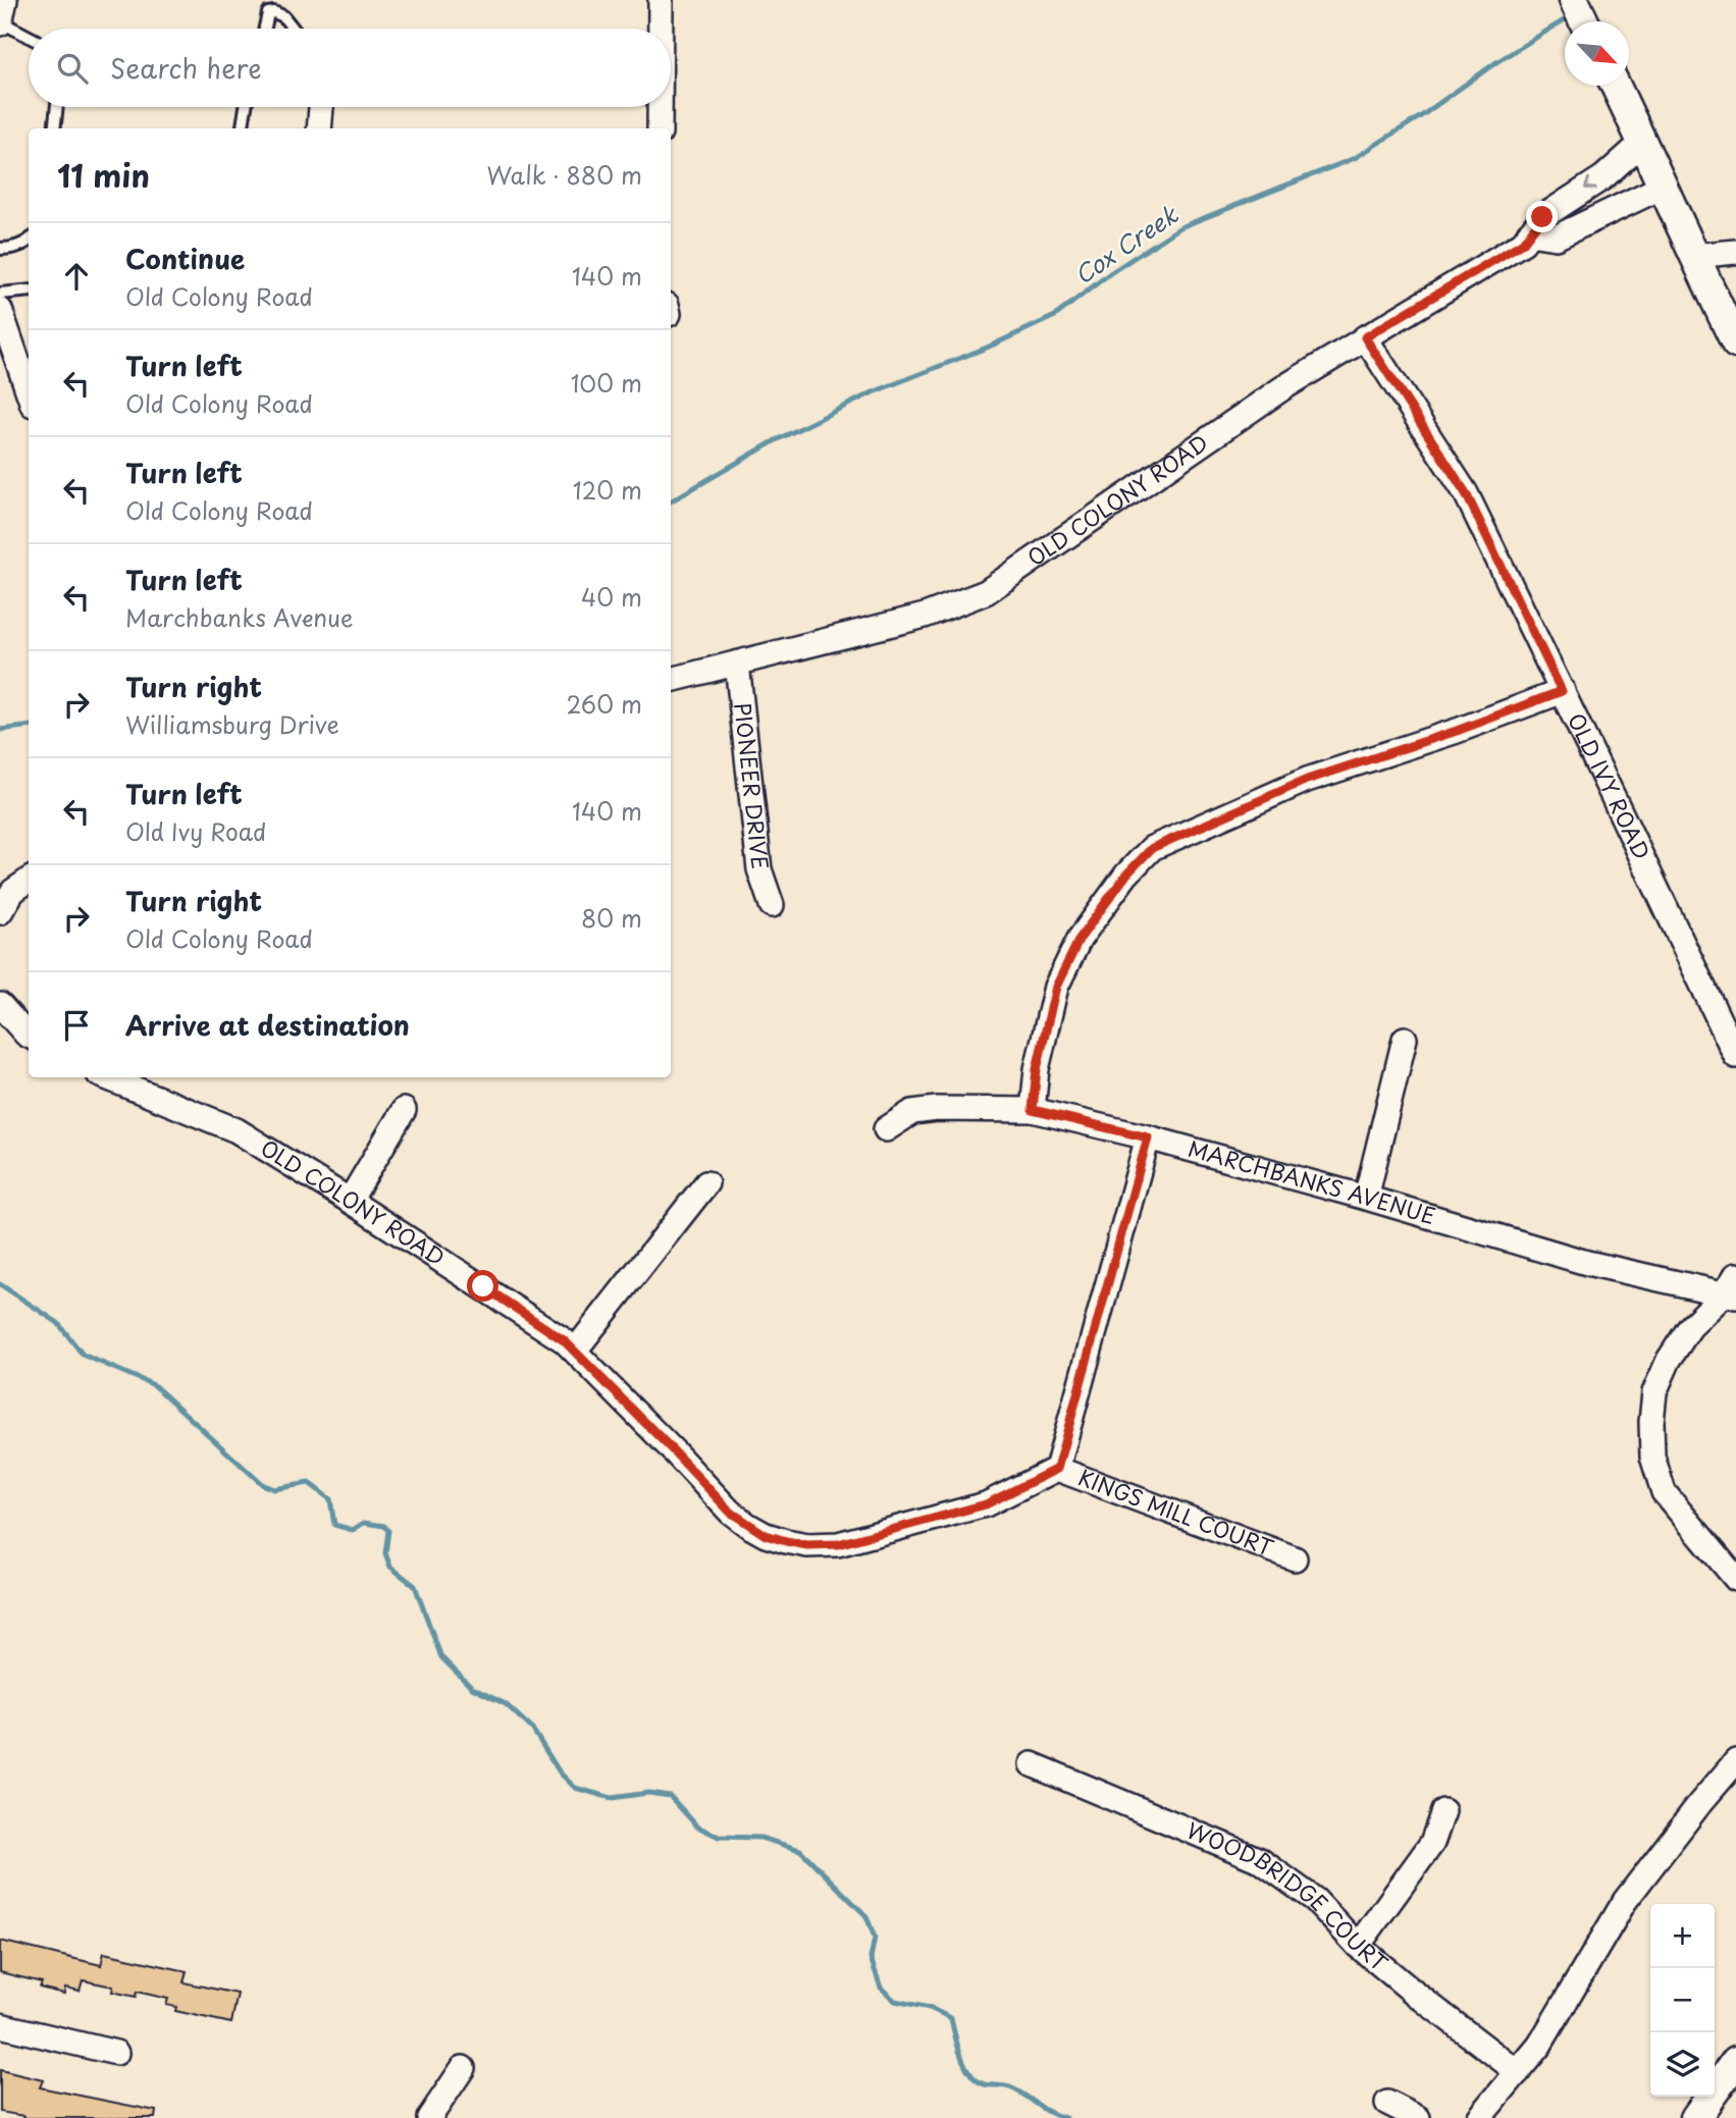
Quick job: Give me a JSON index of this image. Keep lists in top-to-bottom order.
{
  "streets": {
    "street": [
      "OLD COLONY ROAD",
      "PIONEER DRIVE",
      "OLD IVY ROAD",
      "MARCHBANKS AVENUE",
      "KINGS MILL COURT",
      "WOODBRIDGE COURT"
    ]
  },
  "crossings": [
    ["OLD COLONY ROAD", "PIONEER DRIVE"],
    ["OLD COLONY ROAD", "OLD IVY ROAD"],
    ["OLD COLONY ROAD", "KINGS MILL COURT"]
  ],
  "water": ["Cox Creek"],
  "north": "bottom right",
  "page": {
    "search": "Search here",
    "heading": ["11 min", "Walk · 880 m"],
    "list": [
      ["Continue", "Old Colony Road", "140 m"],
      ["Turn left", "Old Colony Road", "100 m"],
      ["Turn left", "Old Colony Road", "120 m"],
      ["Turn left", "Marchbanks Avenue", "40 m"],
      ["Turn right", "Williamsburg Drive", "260 m"],
      ["Turn left", "Old Ivy Road", "140 m"],
      ["Turn right", "Old Colony Road", "80 m"],
      "Arrive at destination"
    ],
    "map_buttons": ["+", "−"]
  }
}
